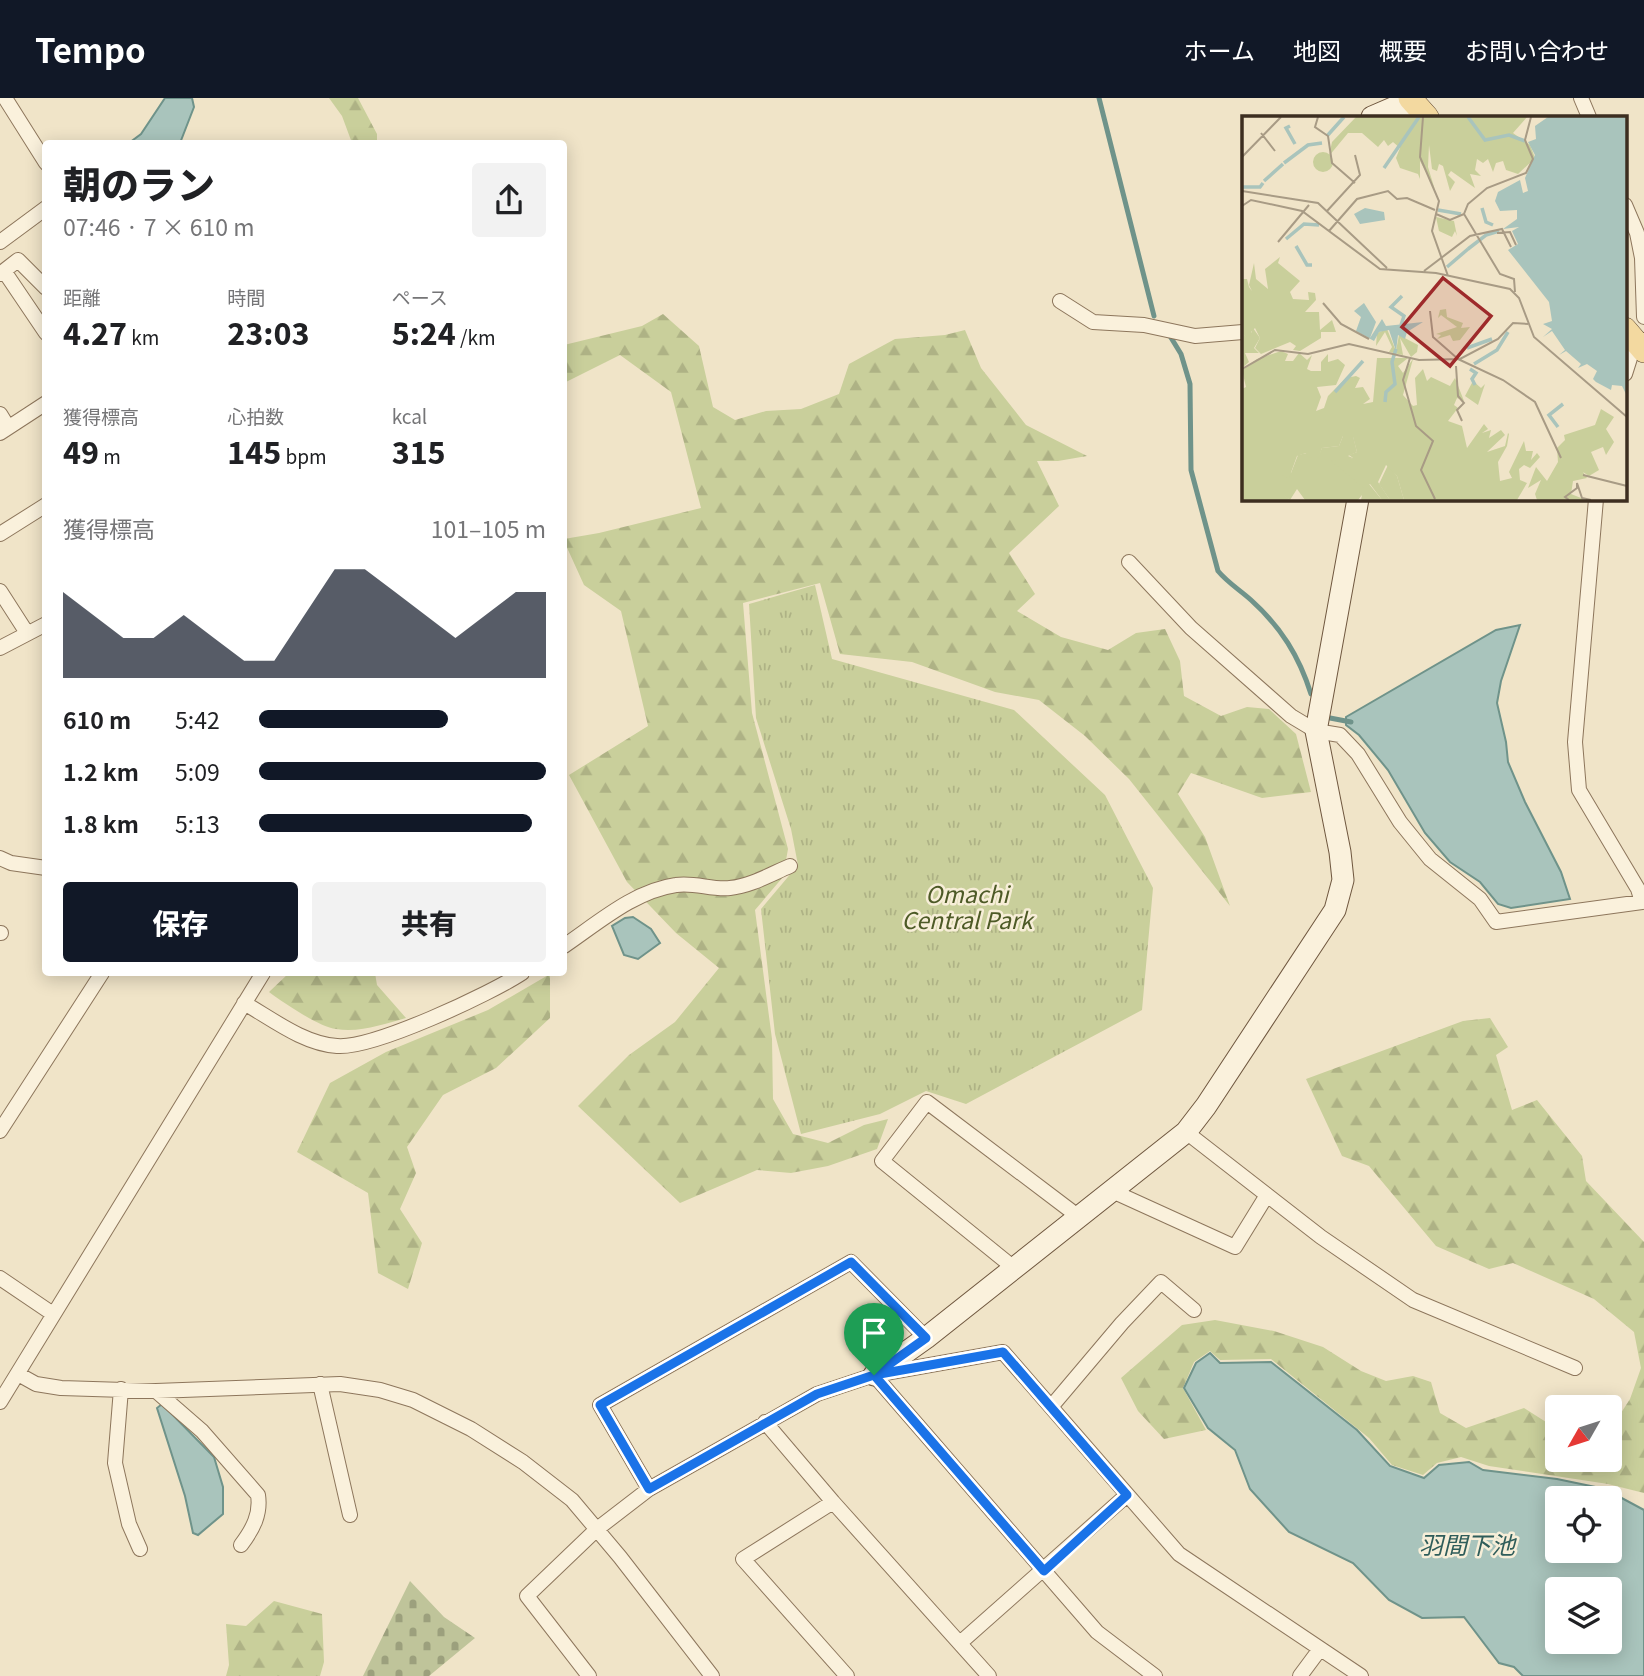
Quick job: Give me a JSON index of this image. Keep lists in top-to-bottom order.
{
  "water": ["羽間下池"],
  "parks": ["Omachi Central Park"],
  "north": "bottom left",
  "page": {
    "header": "Tempo",
    "nav": [
      "ホーム",
      "地図",
      "概要",
      "お問い合わせ"
    ],
    "heading": ["朝のラン", "07:46 · 7 × 610 m"],
    "stats": [
      ["距離", "4.27 km"],
      ["時間", "23:03"],
      ["ペース", "5:24 /km"],
      ["獲得標高", "49 m"],
      ["心拍数", "145 bpm"],
      ["kcal", "315"]
    ],
    "chart": ["獲得標高", "101–105 m"],
    "list": [
      {
        "name": "610 m",
        "note": "5:42"
      },
      {
        "name": "1.2 km",
        "note": "5:09"
      },
      {
        "name": "1.8 km",
        "note": "5:13"
      }
    ],
    "buttons": ["保存", "共有"]
  }
}
